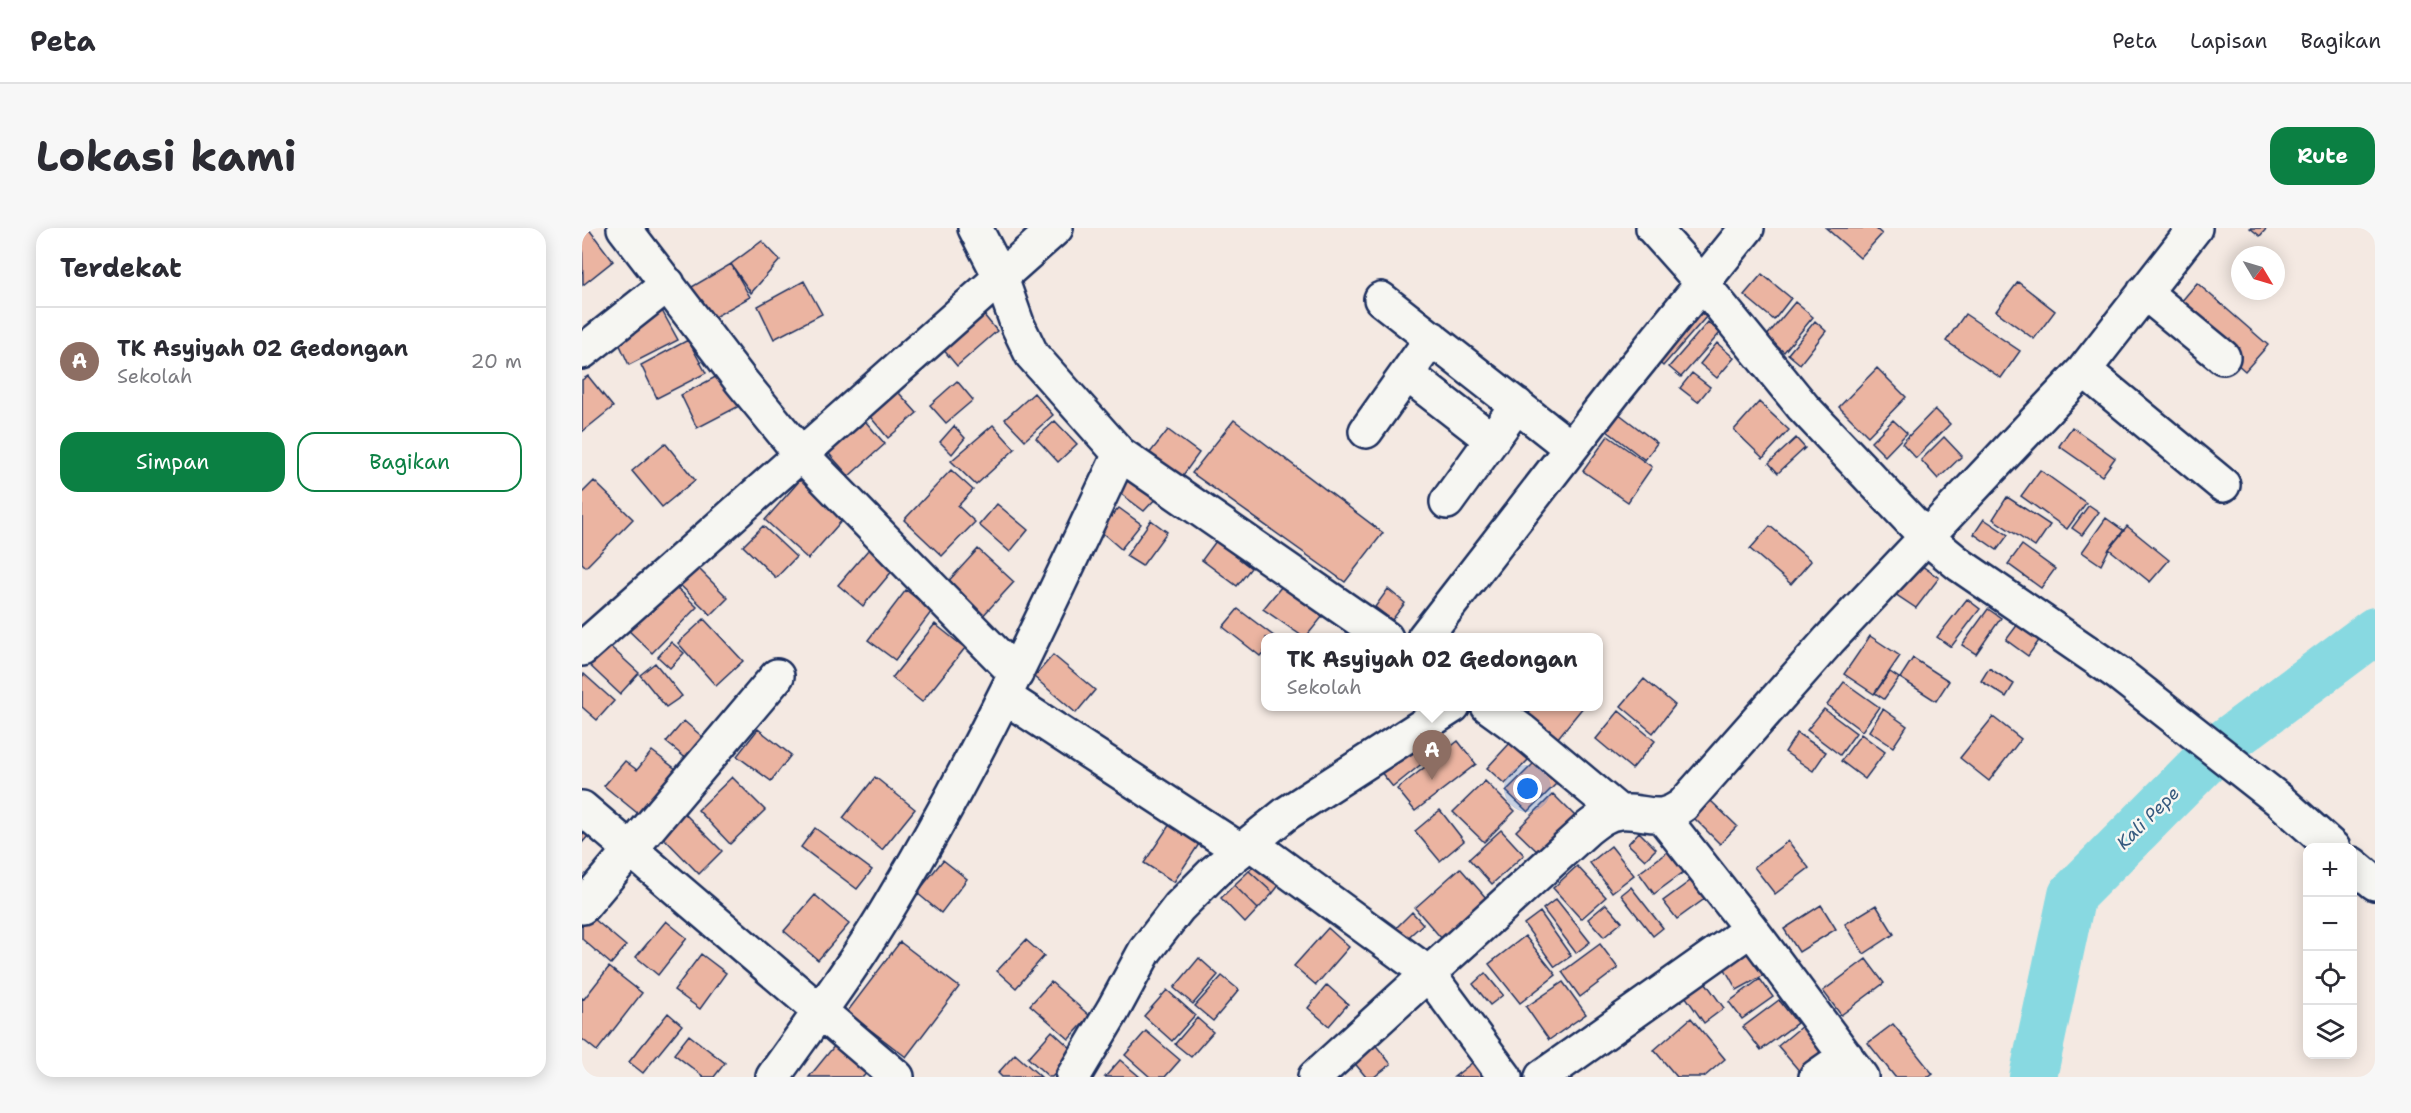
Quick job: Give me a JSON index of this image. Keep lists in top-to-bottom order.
{
  "water": ["Kali Pepe"],
  "north": "bottom right",
  "page": {
    "header": "Peta",
    "nav": ["Peta", "Lapisan", "Bagikan"],
    "buttons": [
      "Rute",
      ["Simpan", "Bagikan"]
    ],
    "title": "Lokasi kami",
    "heading": "Terdekat",
    "list": [
      {
        "mark": "A",
        "name": "TK Asyiyah 02 Gedongan",
        "note": "Sekolah",
        "value": "20 m"
      }
    ],
    "popup": ["TK Asyiyah 02 Gedongan", "Sekolah"],
    "pins": "A",
    "map_buttons": ["+", "−"]
  }
}
